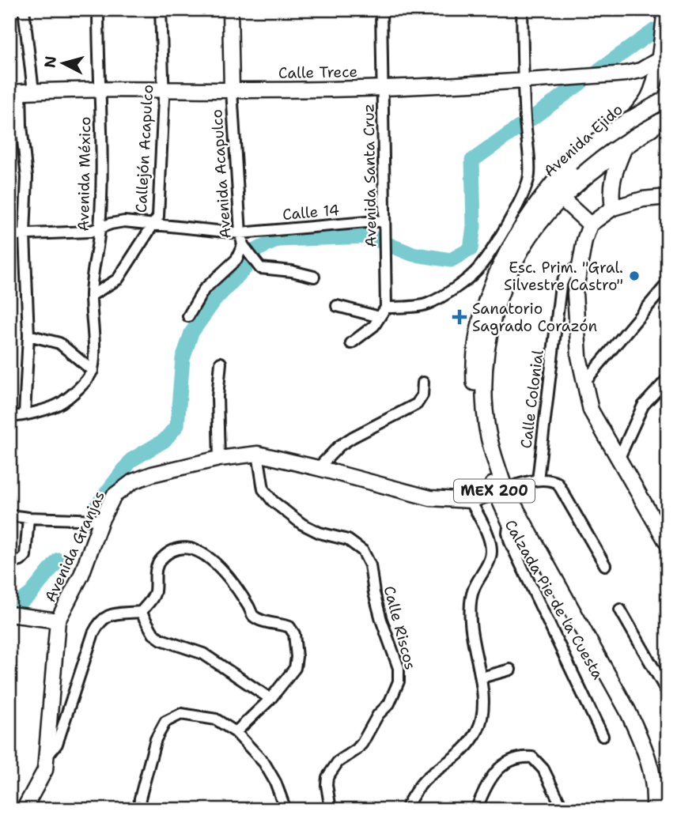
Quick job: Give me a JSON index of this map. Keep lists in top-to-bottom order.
{
  "streets": {
    "main road": [
      "Calle Trece",
      "Avenida Ejido",
      "Avenida Acapulco",
      "MEX 200",
      "Avenida Granjas",
      "Calzada Pie de la Cuesta"
    ],
    "street": [
      "Callejón Acapulco",
      "Avenida México",
      "Avenida Santa Cruz",
      "Calle 14",
      "Calle Colonial",
      "Calle Riscos"
    ]
  },
  "crossings": [
    ["Calle Trece", "Avenida Ejido"],
    ["Calle Trece", "Callejón Acapulco"],
    ["Calle Trece", "Avenida México"],
    ["Calle Trece", "Avenida Acapulco"],
    ["Calle Trece", "Avenida Santa Cruz"],
    ["Avenida Ejido", "Calzada Pie de la Cuesta"],
    ["Callejón Acapulco", "Avenida México"],
    ["Callejón Acapulco", "Calle 14"],
    ["Avenida México", "Calle 14"],
    ["Avenida Acapulco", "Calle 14"],
    ["Avenida Santa Cruz", "Calle 14"],
    ["Avenida Granjas", "Calzada Pie de la Cuesta"],
    ["Avenida Granjas", "Calle Riscos"]
  ],
  "places": {
    "other": ["Esc. Prim. \"Gral. Silvestre Castro\""],
    "health": ["Sanatorio Sagrado Corazón"]
  },
  "north": "left"
}
